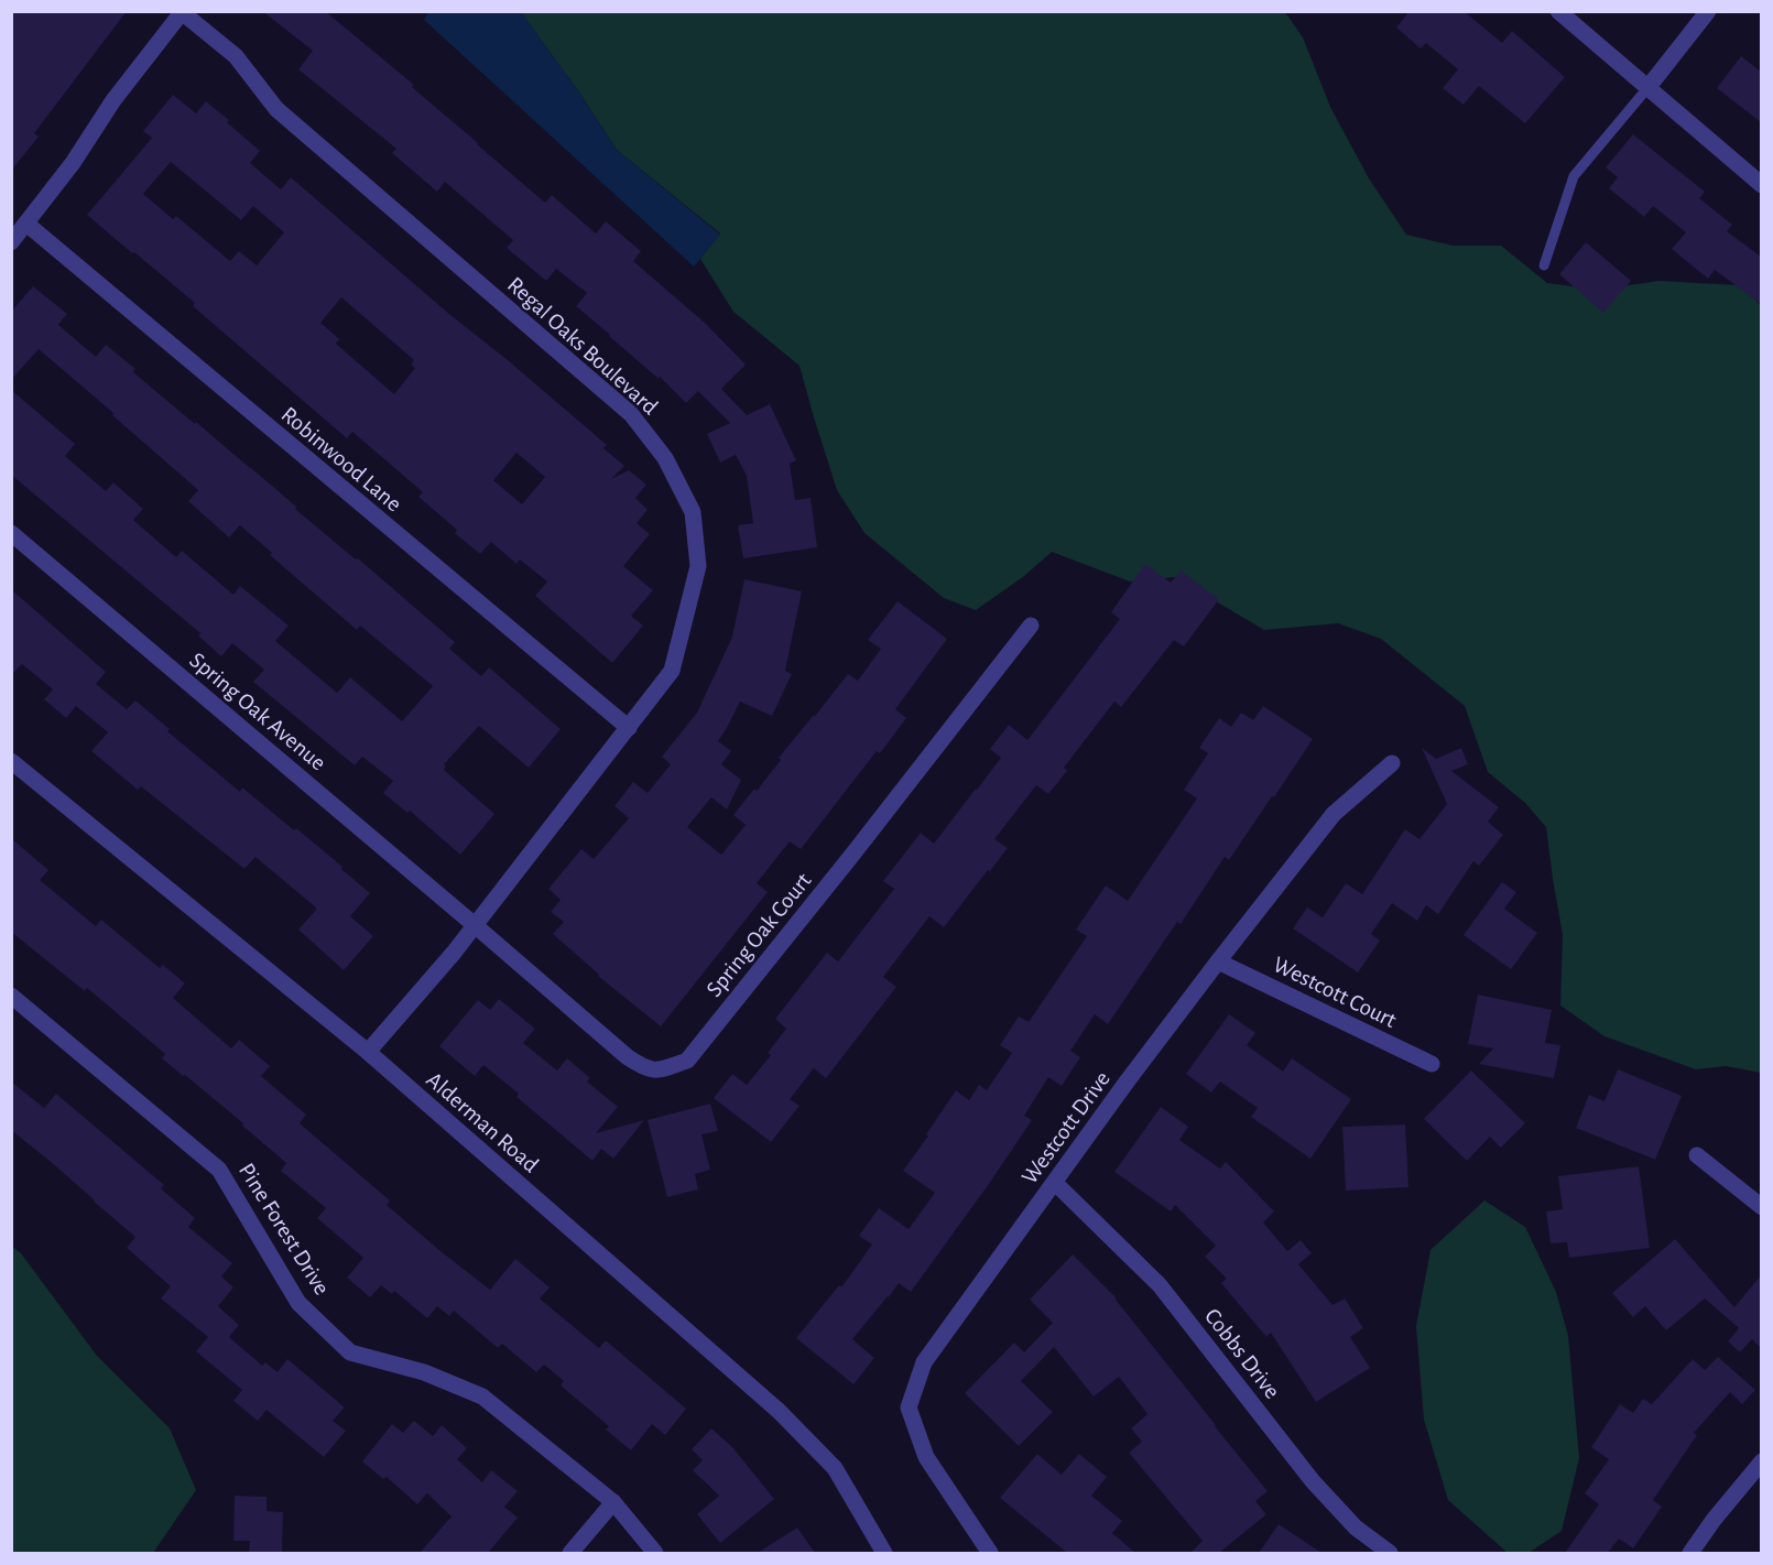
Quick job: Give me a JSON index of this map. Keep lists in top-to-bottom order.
{
  "streets": {
    "street": [
      "Regal Oaks Boulevard",
      "Robinwood Lane",
      "Spring Oak Avenue",
      "Spring Oak Court",
      "Westcott Court",
      "Alderman Road",
      "Westcott Drive",
      "Pine Forest Drive",
      "Cobbs Drive"
    ]
  },
  "crossings": [
    ["Regal Oaks Boulevard", "Robinwood Lane"],
    ["Regal Oaks Boulevard", "Spring Oak Avenue"],
    ["Regal Oaks Boulevard", "Spring Oak Court"],
    ["Regal Oaks Boulevard", "Alderman Road"],
    ["Spring Oak Avenue", "Spring Oak Court"],
    ["Westcott Court", "Westcott Drive"],
    ["Westcott Drive", "Cobbs Drive"]
  ]
}
